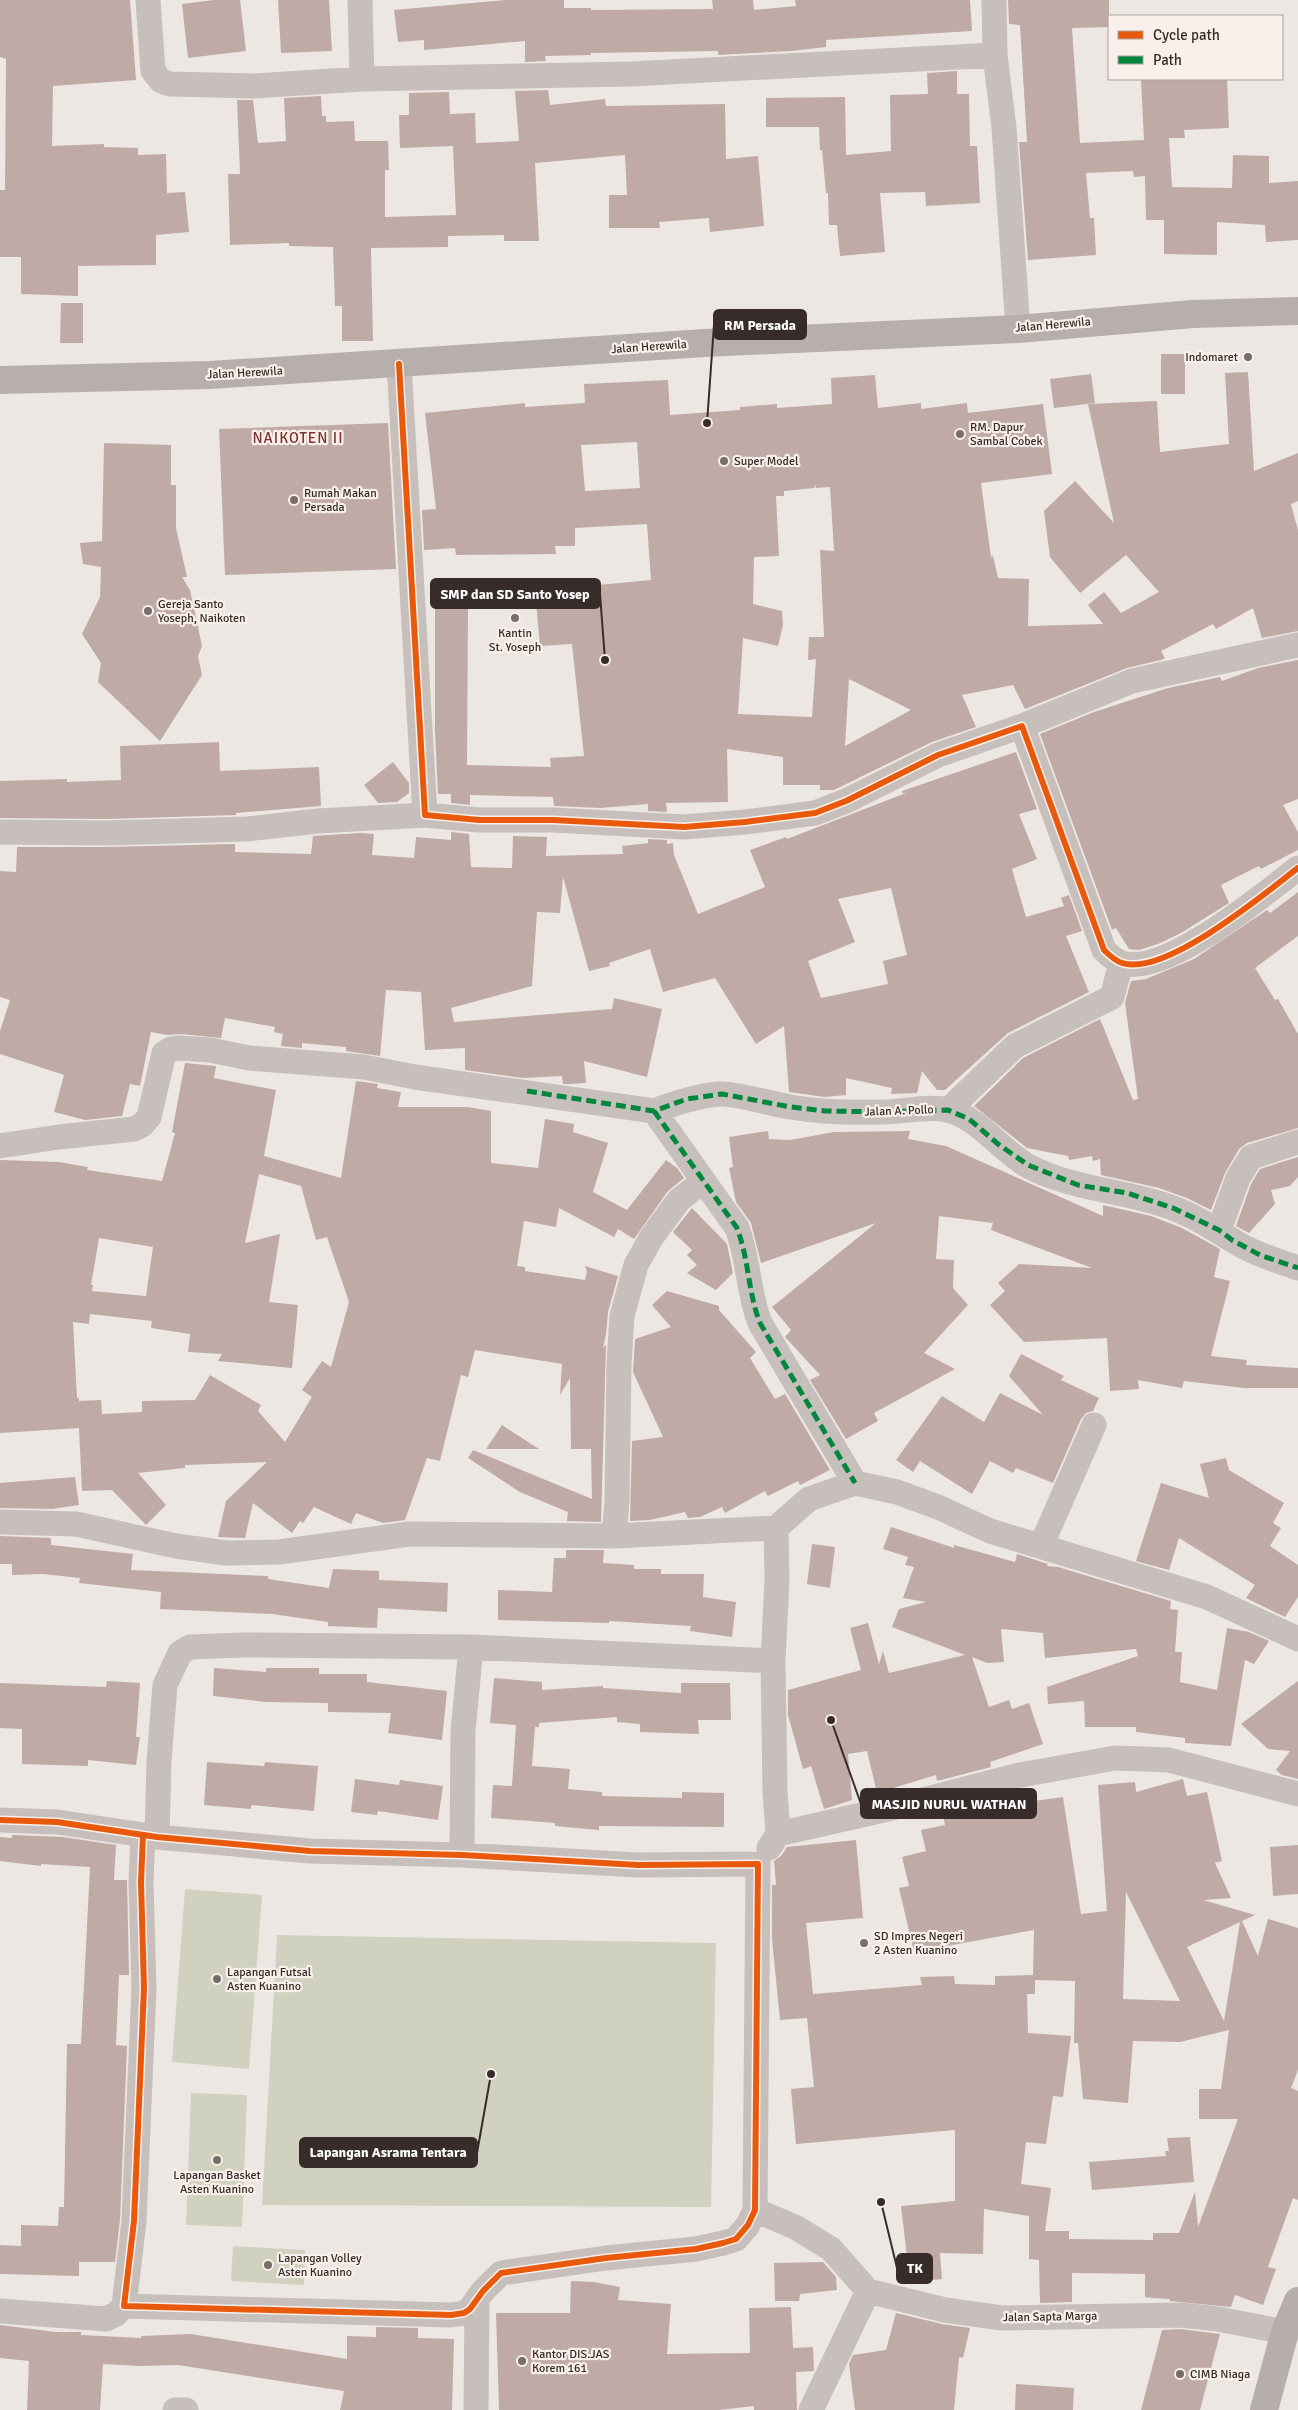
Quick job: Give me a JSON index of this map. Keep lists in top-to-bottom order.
{
  "streets": {
    "main road": ["Jalan Herewila"],
    "street": ["Jalan A. Pollo", "Jalan Sapta Marga"]
  },
  "districts": ["NAIKOTEN II"],
  "places": [
    "Indomaret",
    "RM Persada",
    "RM. Dapur Sambal Cobek",
    "Super Model",
    "Rumah Makan Persada",
    "Gereja Santo Yoseph, Naikoten",
    "Kantin St. Yoseph",
    "SMP dan SD Santo Yosep",
    "MASJID NURUL WATHAN",
    "SD Impres Negeri 2 Asten Kuanino",
    "Lapangan Futsal Asten Kuanino",
    "Lapangan Asrama Tentara",
    "Lapangan Basket Asten Kuanino",
    "TK",
    "Lapangan Volley Asten Kuanino",
    "Kantor DIS.JAS Korem 161",
    "CIMB Niaga"
  ],
  "legend": ["Cycle path", "Path"]
}
